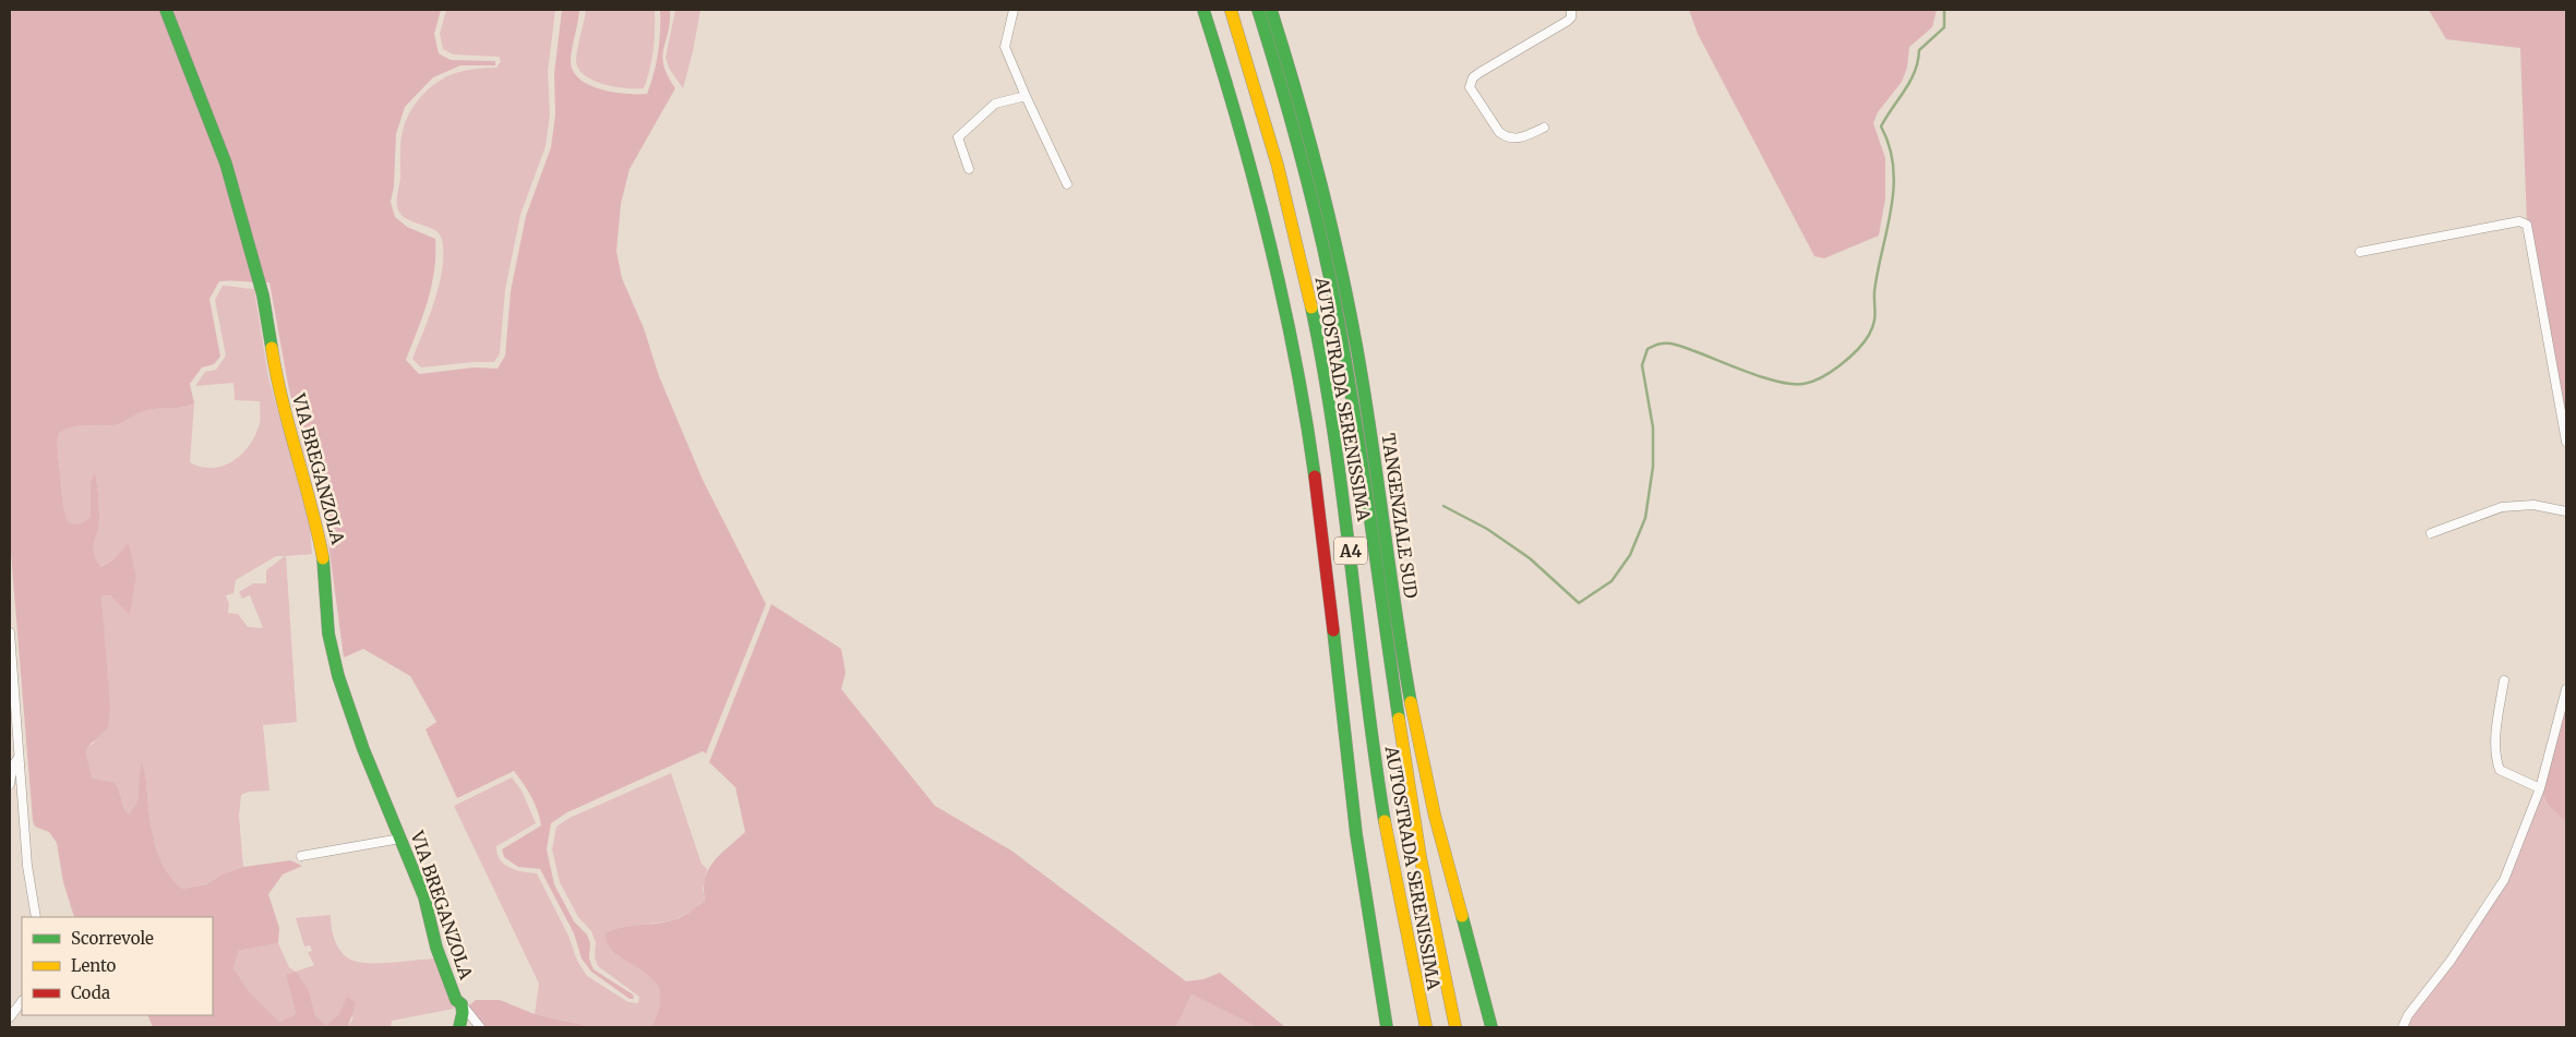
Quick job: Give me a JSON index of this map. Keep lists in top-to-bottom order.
{
  "streets": {
    "main road": [
      "AUTOSTRADA SERENISSIMA",
      "VIA BREGANZOLA",
      "TANGENZIALE SUD",
      "A4"
    ]
  },
  "legend": ["Scorrevole", "Lento", "Coda"]
}
